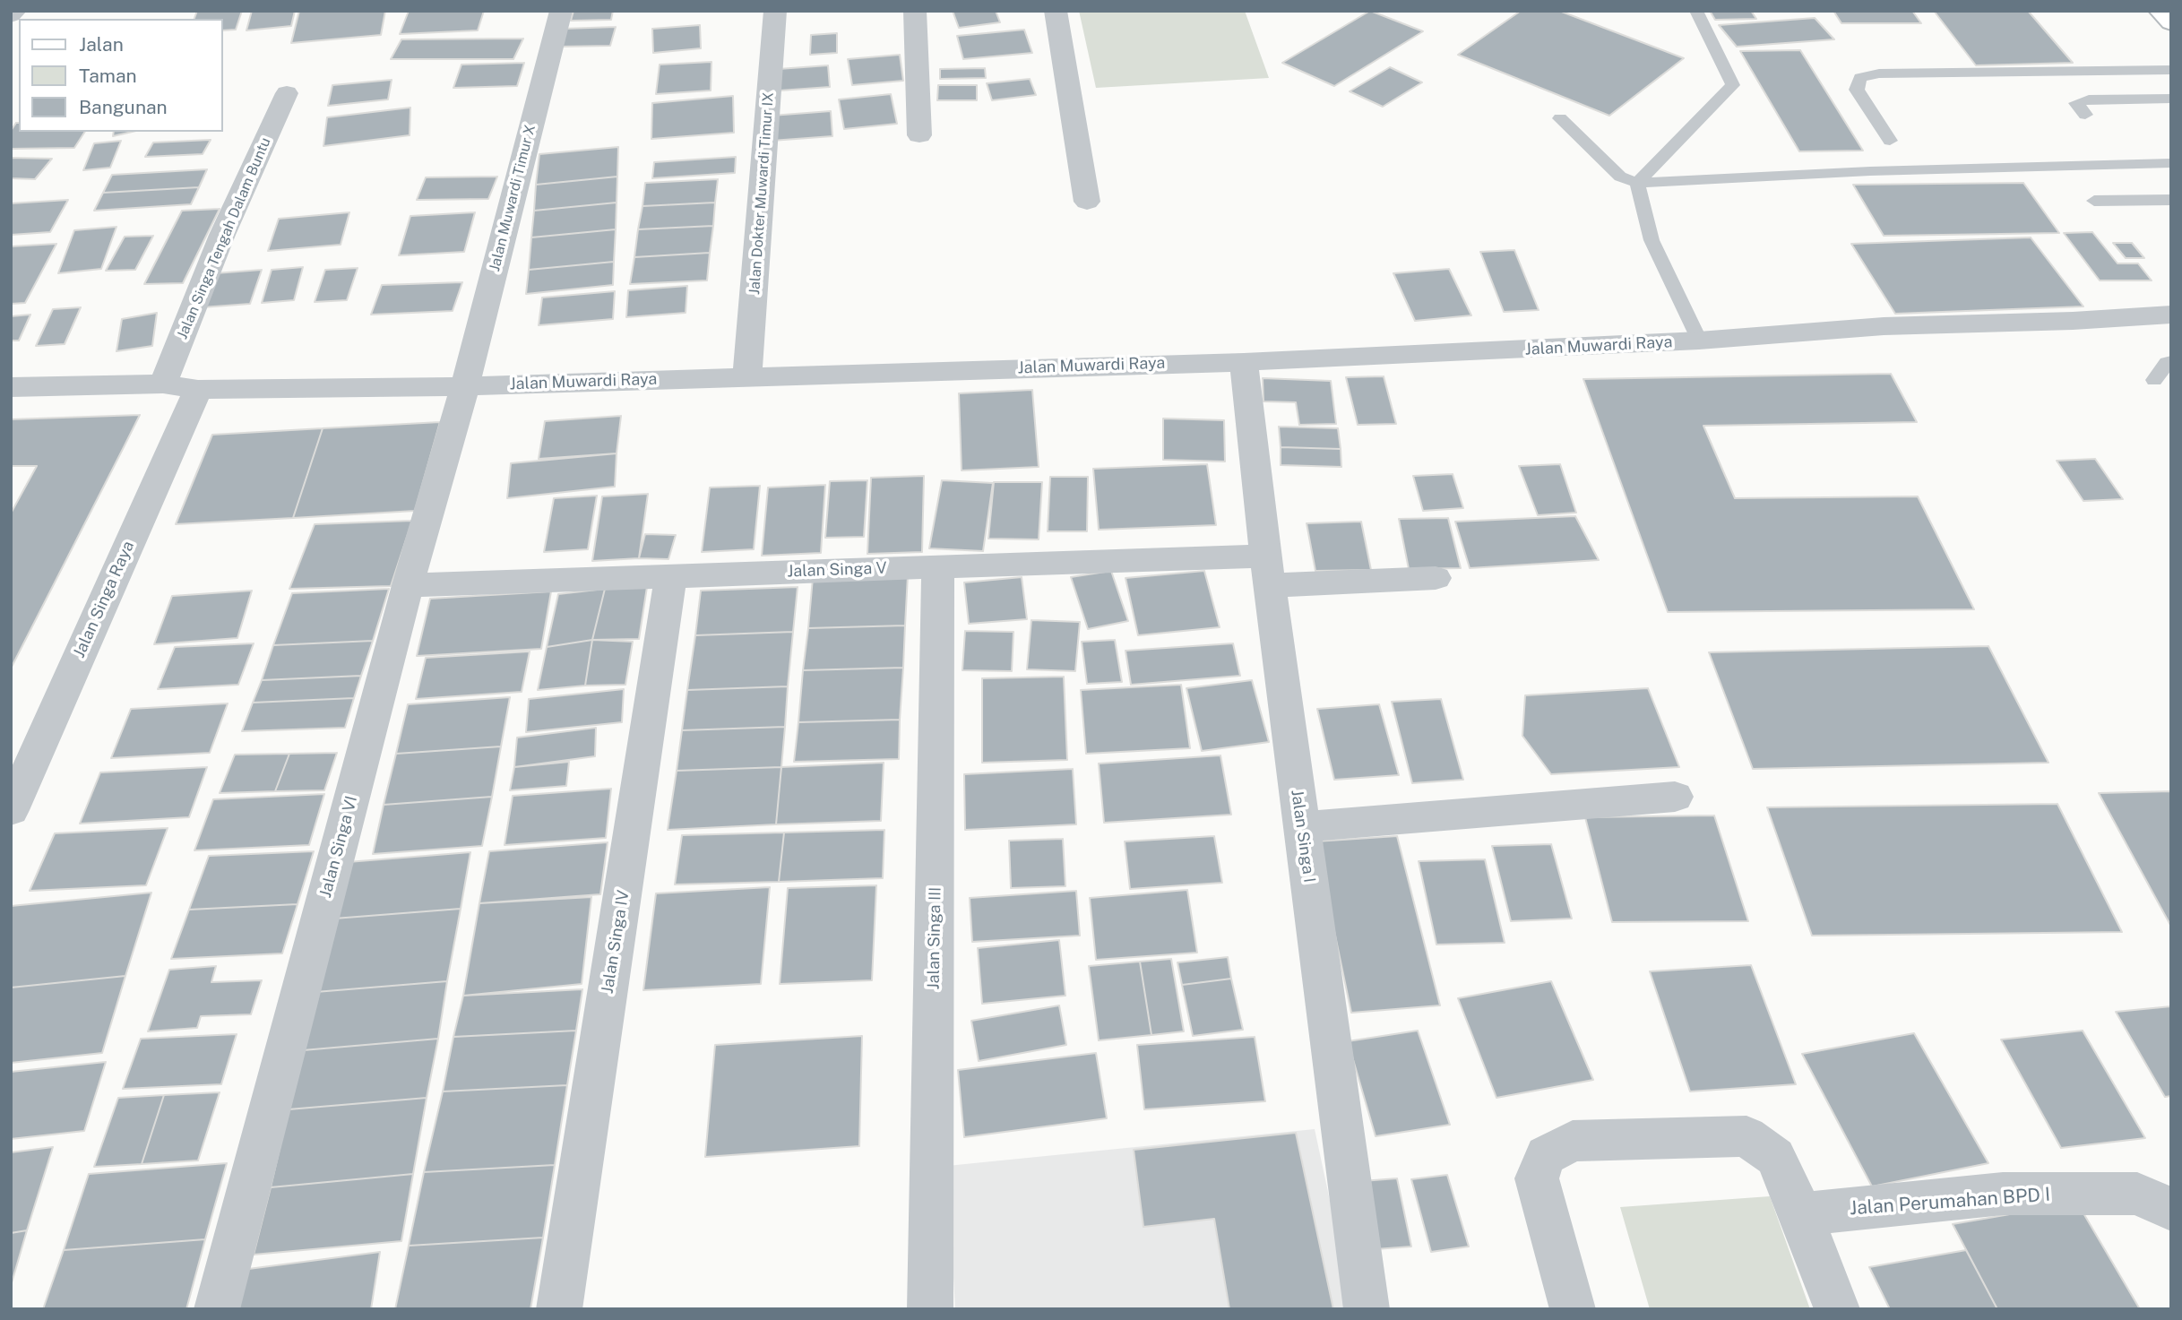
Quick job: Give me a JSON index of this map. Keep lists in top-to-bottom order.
{
  "streets": {
    "street": [
      "Jalan Dokter Muwardi Timur IX",
      "Jalan Muwardi Timur X",
      "Jalan Singa Tengah Dalam Buntu",
      "Jalan Muwardi Raya",
      "Jalan Singa V",
      "Jalan Singa Raya",
      "Jalan Singa I",
      "Jalan Singa VI",
      "Jalan Singa III",
      "Jalan Singa IV",
      "Jalan Perumahan BPD I"
    ]
  },
  "crossings": [
    ["Jalan Dokter Muwardi Timur IX", "Jalan Muwardi Raya"],
    ["Jalan Muwardi Timur X", "Jalan Muwardi Raya"],
    ["Jalan Muwardi Timur X", "Jalan Singa VI"],
    ["Jalan Singa Tengah Dalam Buntu", "Jalan Muwardi Raya"],
    ["Jalan Muwardi Raya", "Jalan Singa Raya"],
    ["Jalan Muwardi Raya", "Jalan Singa I"],
    ["Jalan Muwardi Raya", "Jalan Singa VI"],
    ["Jalan Singa V", "Jalan Singa I"],
    ["Jalan Singa V", "Jalan Singa VI"],
    ["Jalan Singa V", "Jalan Singa III"],
    ["Jalan Singa V", "Jalan Singa IV"]
  ],
  "legend": ["Jalan", "Taman", "Bangunan"]
}
